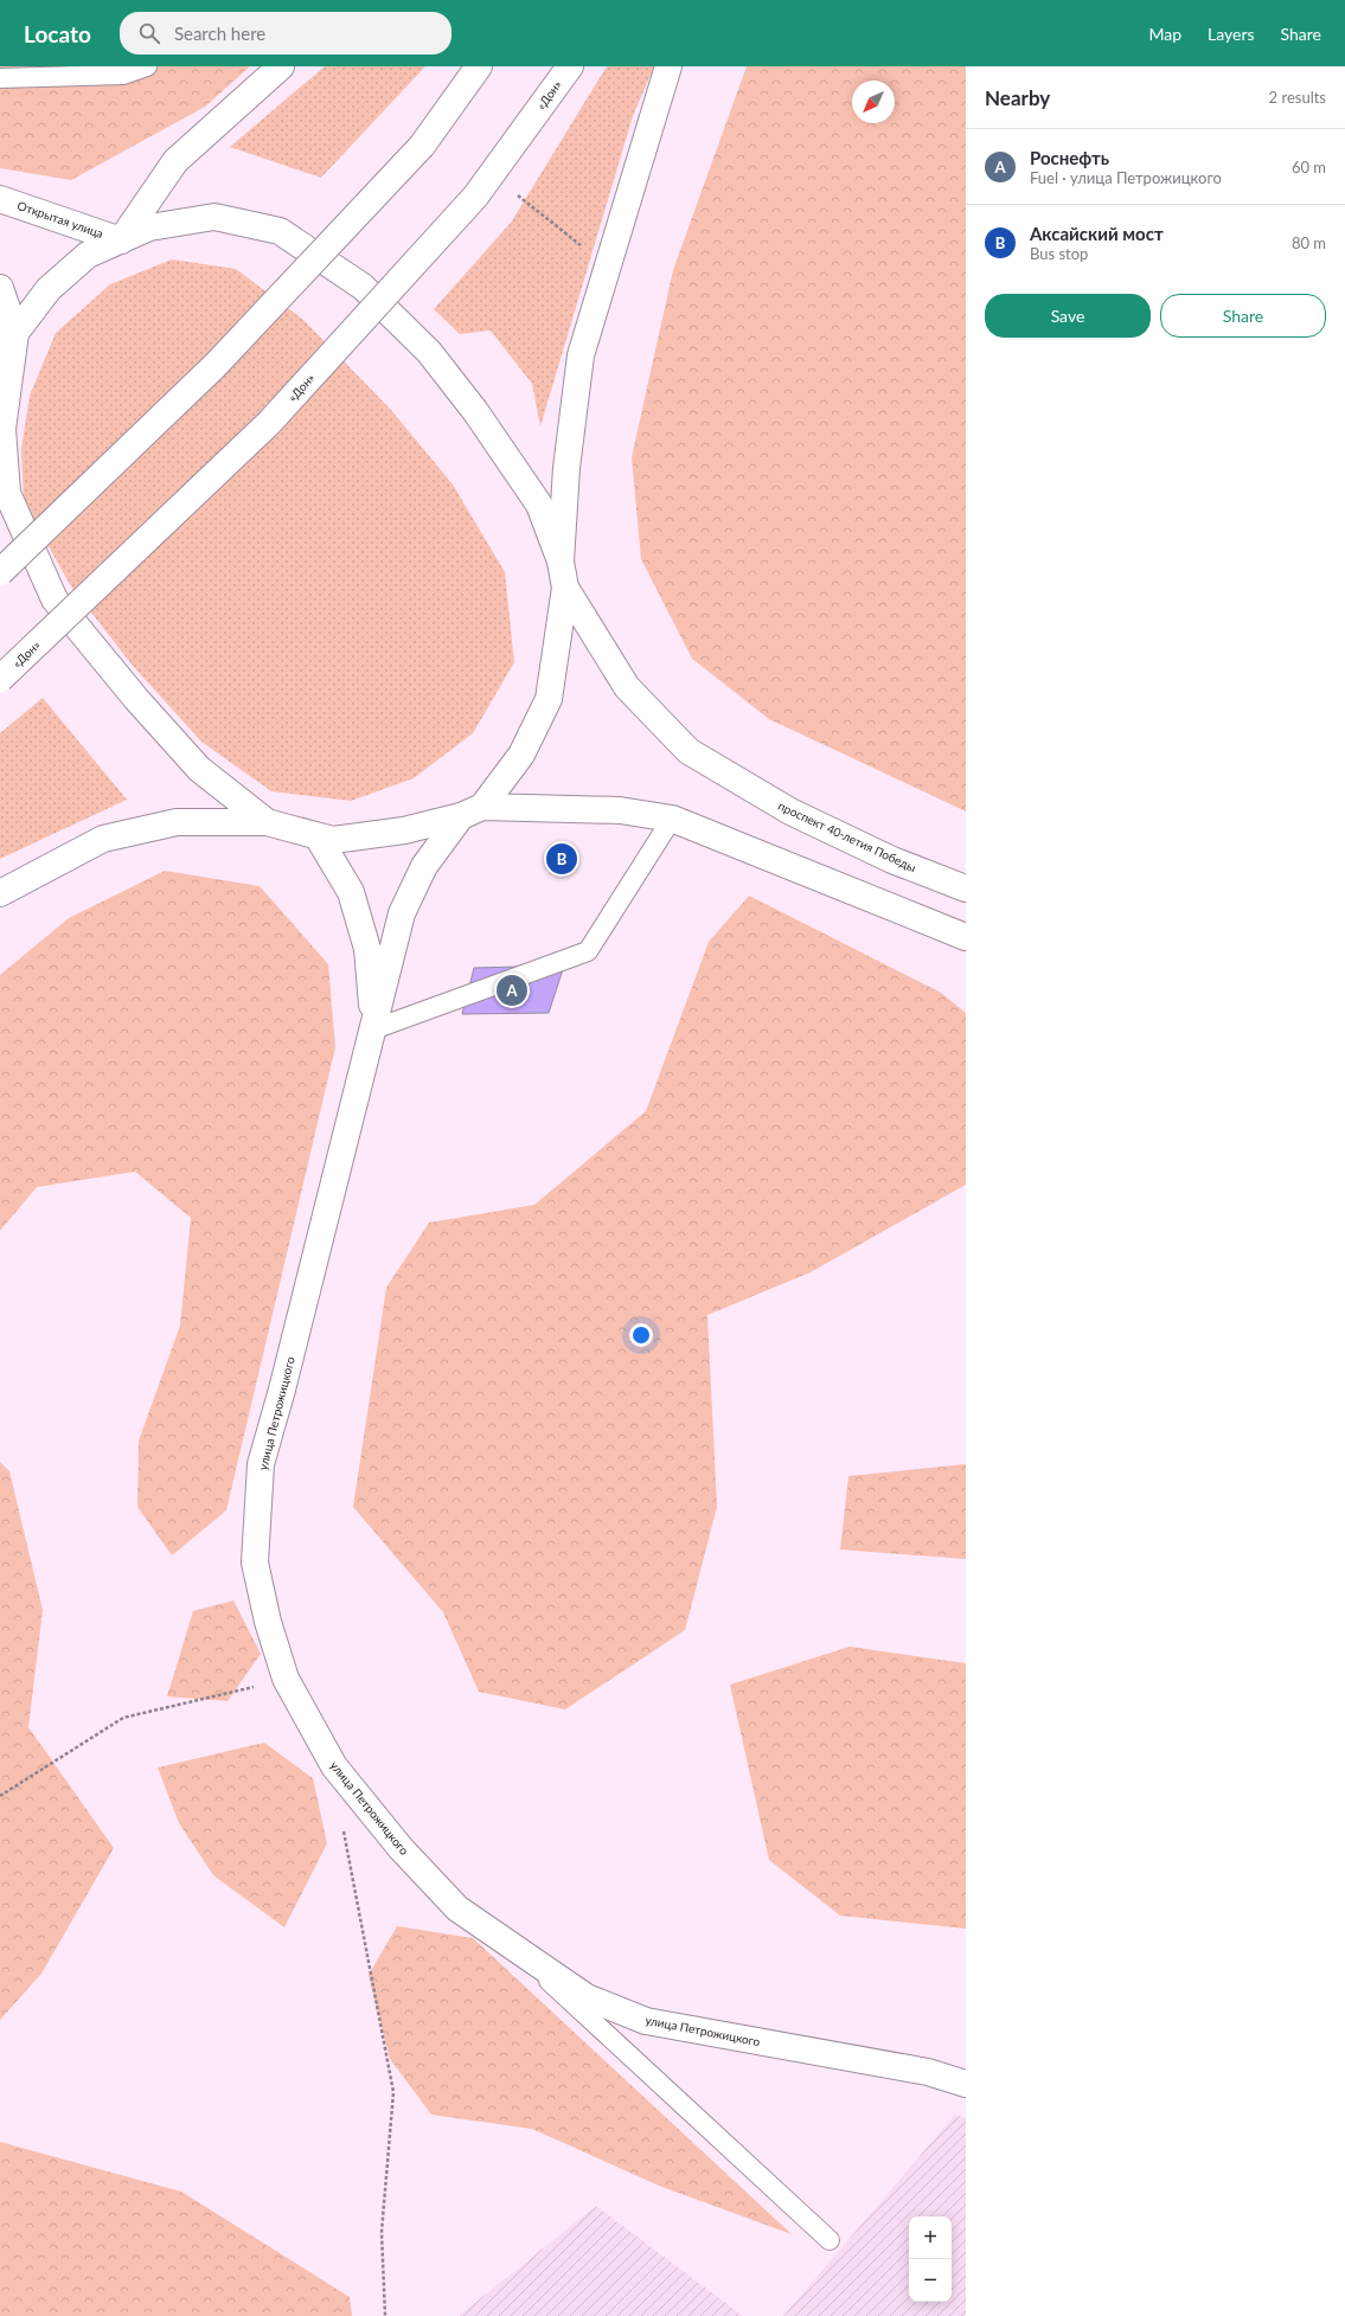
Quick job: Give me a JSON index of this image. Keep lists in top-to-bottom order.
{
  "streets": {
    "main road": [
      "«Дон»",
      "Открытая улица",
      "проспект 40-летия Победы",
      "улица Петрожицкого"
    ]
  },
  "crossings": [
    ["проспект 40-летия Победы", "улица Петрожицкого"]
  ],
  "north": "bottom left",
  "page": {
    "header": "Locato",
    "search": "Search here",
    "nav": ["Map", "Layers", "Share"],
    "heading": ["Nearby", "2 results"],
    "list": [
      {
        "mark": "A",
        "name": "Роснефть",
        "note": "Fuel · улица Петрожицкого",
        "value": "60 m"
      },
      {
        "mark": "B",
        "name": "Аксайский мост",
        "note": "Bus stop",
        "value": "80 m"
      }
    ],
    "buttons": ["Save", "Share"],
    "pins": ["B", "A"],
    "map_buttons": ["+", "−"]
  }
}
